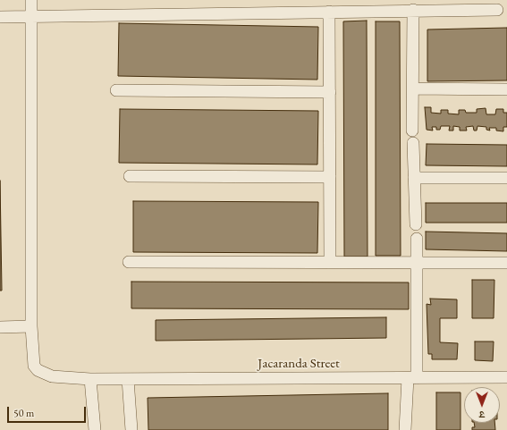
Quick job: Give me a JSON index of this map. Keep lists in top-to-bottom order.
{
  "streets": {
    "street": ["Jacaranda Street"]
  },
  "scale_bar": "50 m",
  "north": "bottom"
}
